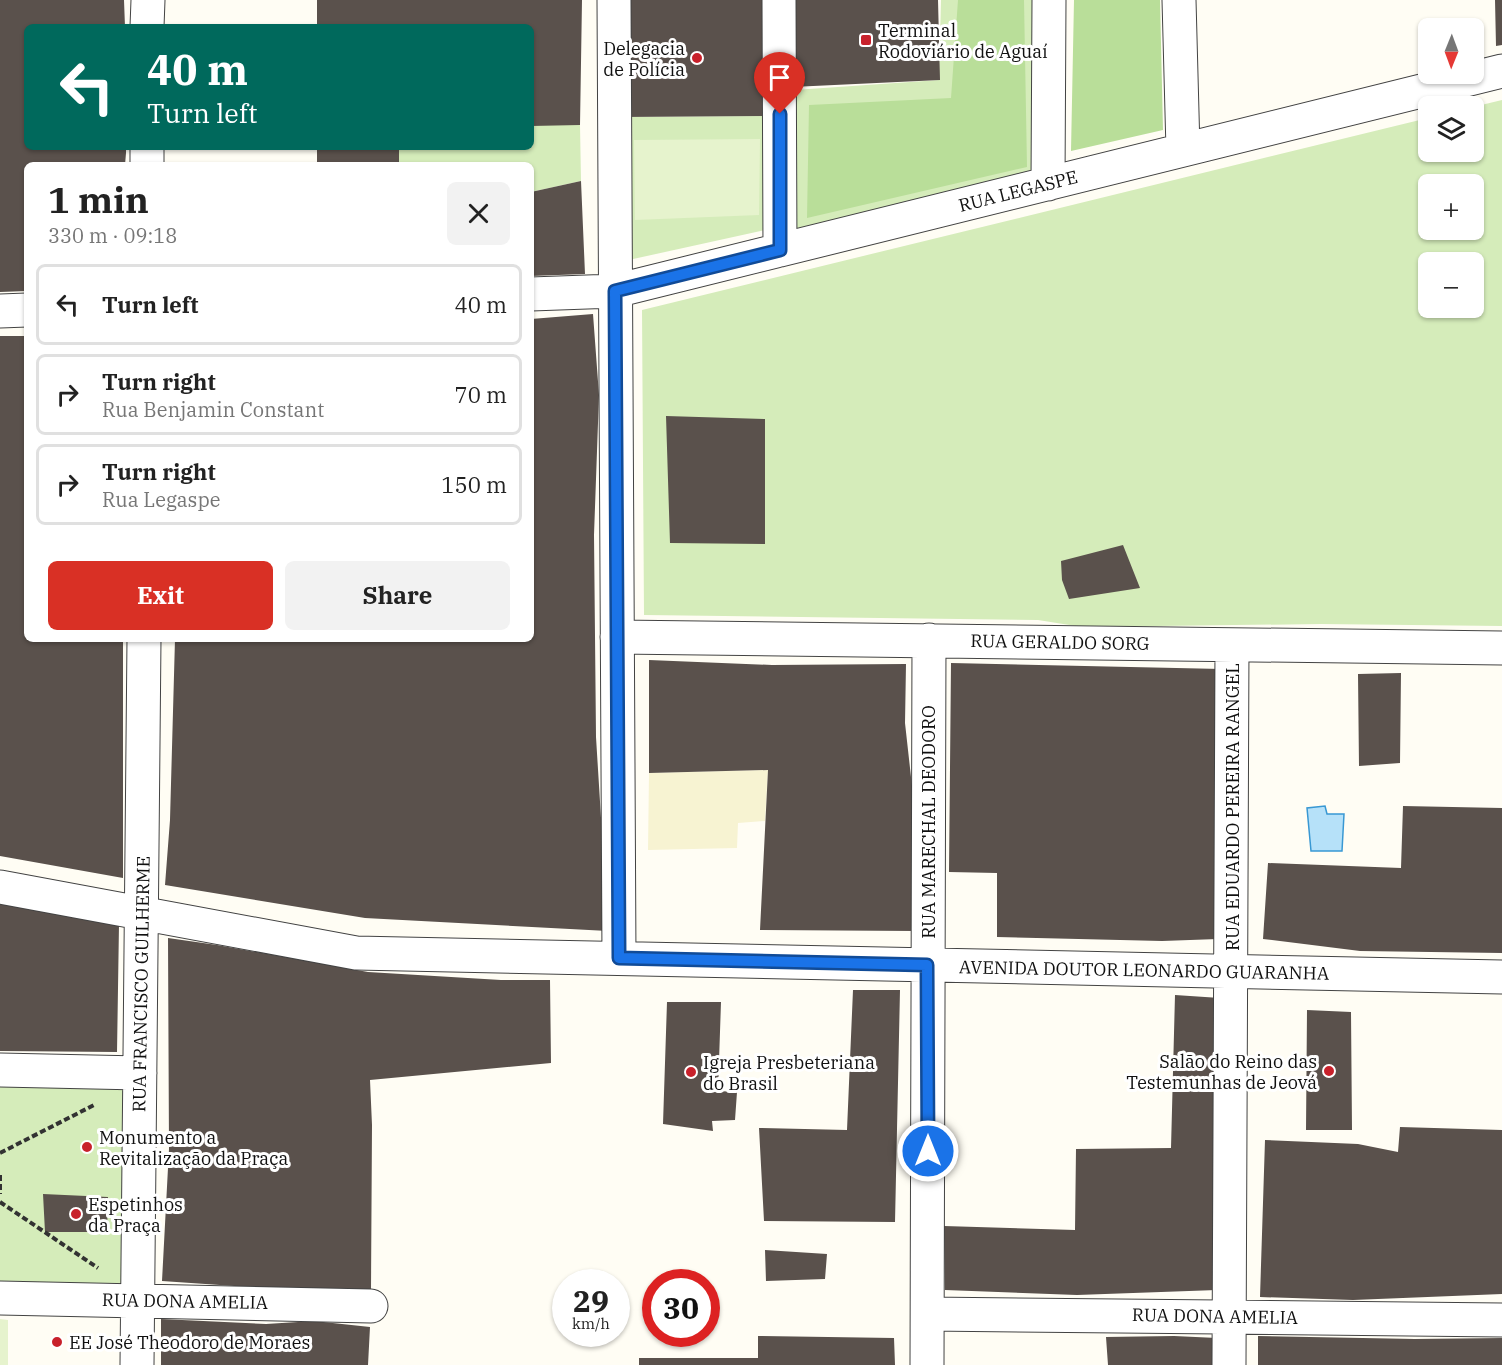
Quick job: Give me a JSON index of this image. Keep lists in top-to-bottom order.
{
  "streets": {
    "street": [
      "RUA LEGASPE",
      "RUA GERALDO SORG",
      "RUA EDUARDO PEREIRA RANGEL",
      "RUA MARECHAL DEODORO",
      "AVENIDA DOUTOR LEONARDO GUARANHA",
      "RUA FRANCISCO GUILHERME",
      "RUA DONA AMELIA"
    ]
  },
  "crossings": [
    ["RUA GERALDO SORG", "RUA EDUARDO PEREIRA RANGEL"],
    ["RUA GERALDO SORG", "RUA MARECHAL DEODORO"],
    ["RUA EDUARDO PEREIRA RANGEL", "AVENIDA DOUTOR LEONARDO GUARANHA"],
    ["RUA EDUARDO PEREIRA RANGEL", "RUA DONA AMELIA"],
    ["RUA MARECHAL DEODORO", "AVENIDA DOUTOR LEONARDO GUARANHA"],
    ["RUA MARECHAL DEODORO", "RUA DONA AMELIA"],
    ["AVENIDA DOUTOR LEONARDO GUARANHA", "RUA FRANCISCO GUILHERME"],
    ["RUA FRANCISCO GUILHERME", "RUA DONA AMELIA"]
  ],
  "places": {
    "transit": ["Terminal Rodoviário de Aguaí"],
    "other": [
      "Delegacia de Polícia",
      "Salão do Reino das Testemunhas de Jeová",
      "Igreja Presbeteriana do Brasil",
      "Monumento a Revitalização da Praça",
      "Espetinhos da Praça",
      "EE José Theodoro de Moraes"
    ]
  },
  "north": "bottom",
  "page": {
    "map_buttons": ["+", "−"],
    "turn": ["40 m", "Turn left"],
    "heading": ["1 min", "330 m · 09:18"],
    "list": [
      {
        "name": "Turn left",
        "value": "40 m"
      },
      {
        "name": "Turn right",
        "note": "Rua Benjamin Constant",
        "value": "70 m"
      },
      {
        "name": "Turn right",
        "note": "Rua Legaspe",
        "value": "150 m"
      }
    ],
    "buttons": ["Exit", "Share"],
    "speed": "29 km/h",
    "limit": "30"
  }
}
